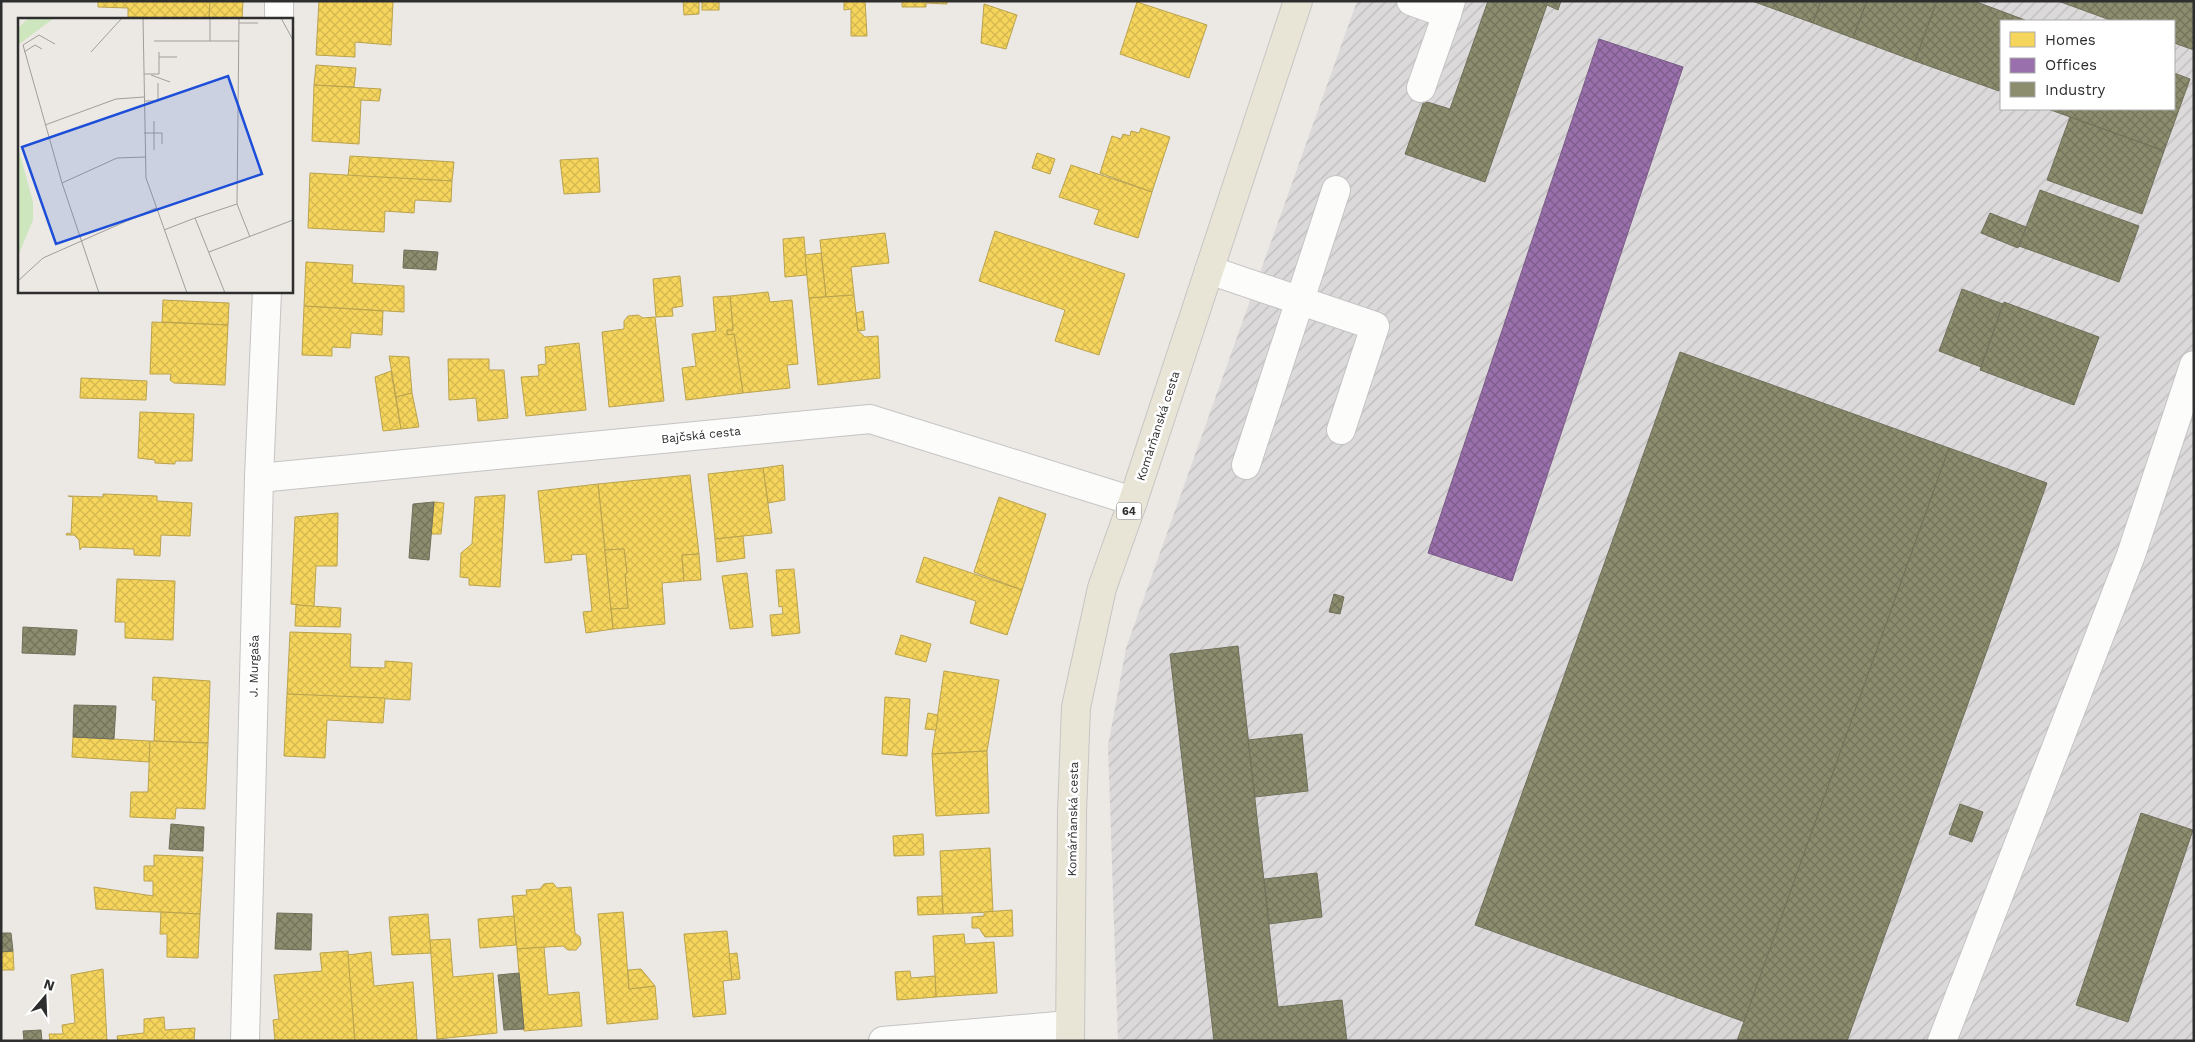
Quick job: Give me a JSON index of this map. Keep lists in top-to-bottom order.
{
  "streets": {
    "main road": ["Komárňanská cesta", "64"],
    "street": ["Bajčská cesta", "J. Murgaša"]
  },
  "crossings": [
    ["Komárňanská cesta", "Bajčská cesta"],
    ["Bajčská cesta", "J. Murgaša"]
  ],
  "legend": ["Homes", "Offices", "Industry"],
  "north": "top"
}
